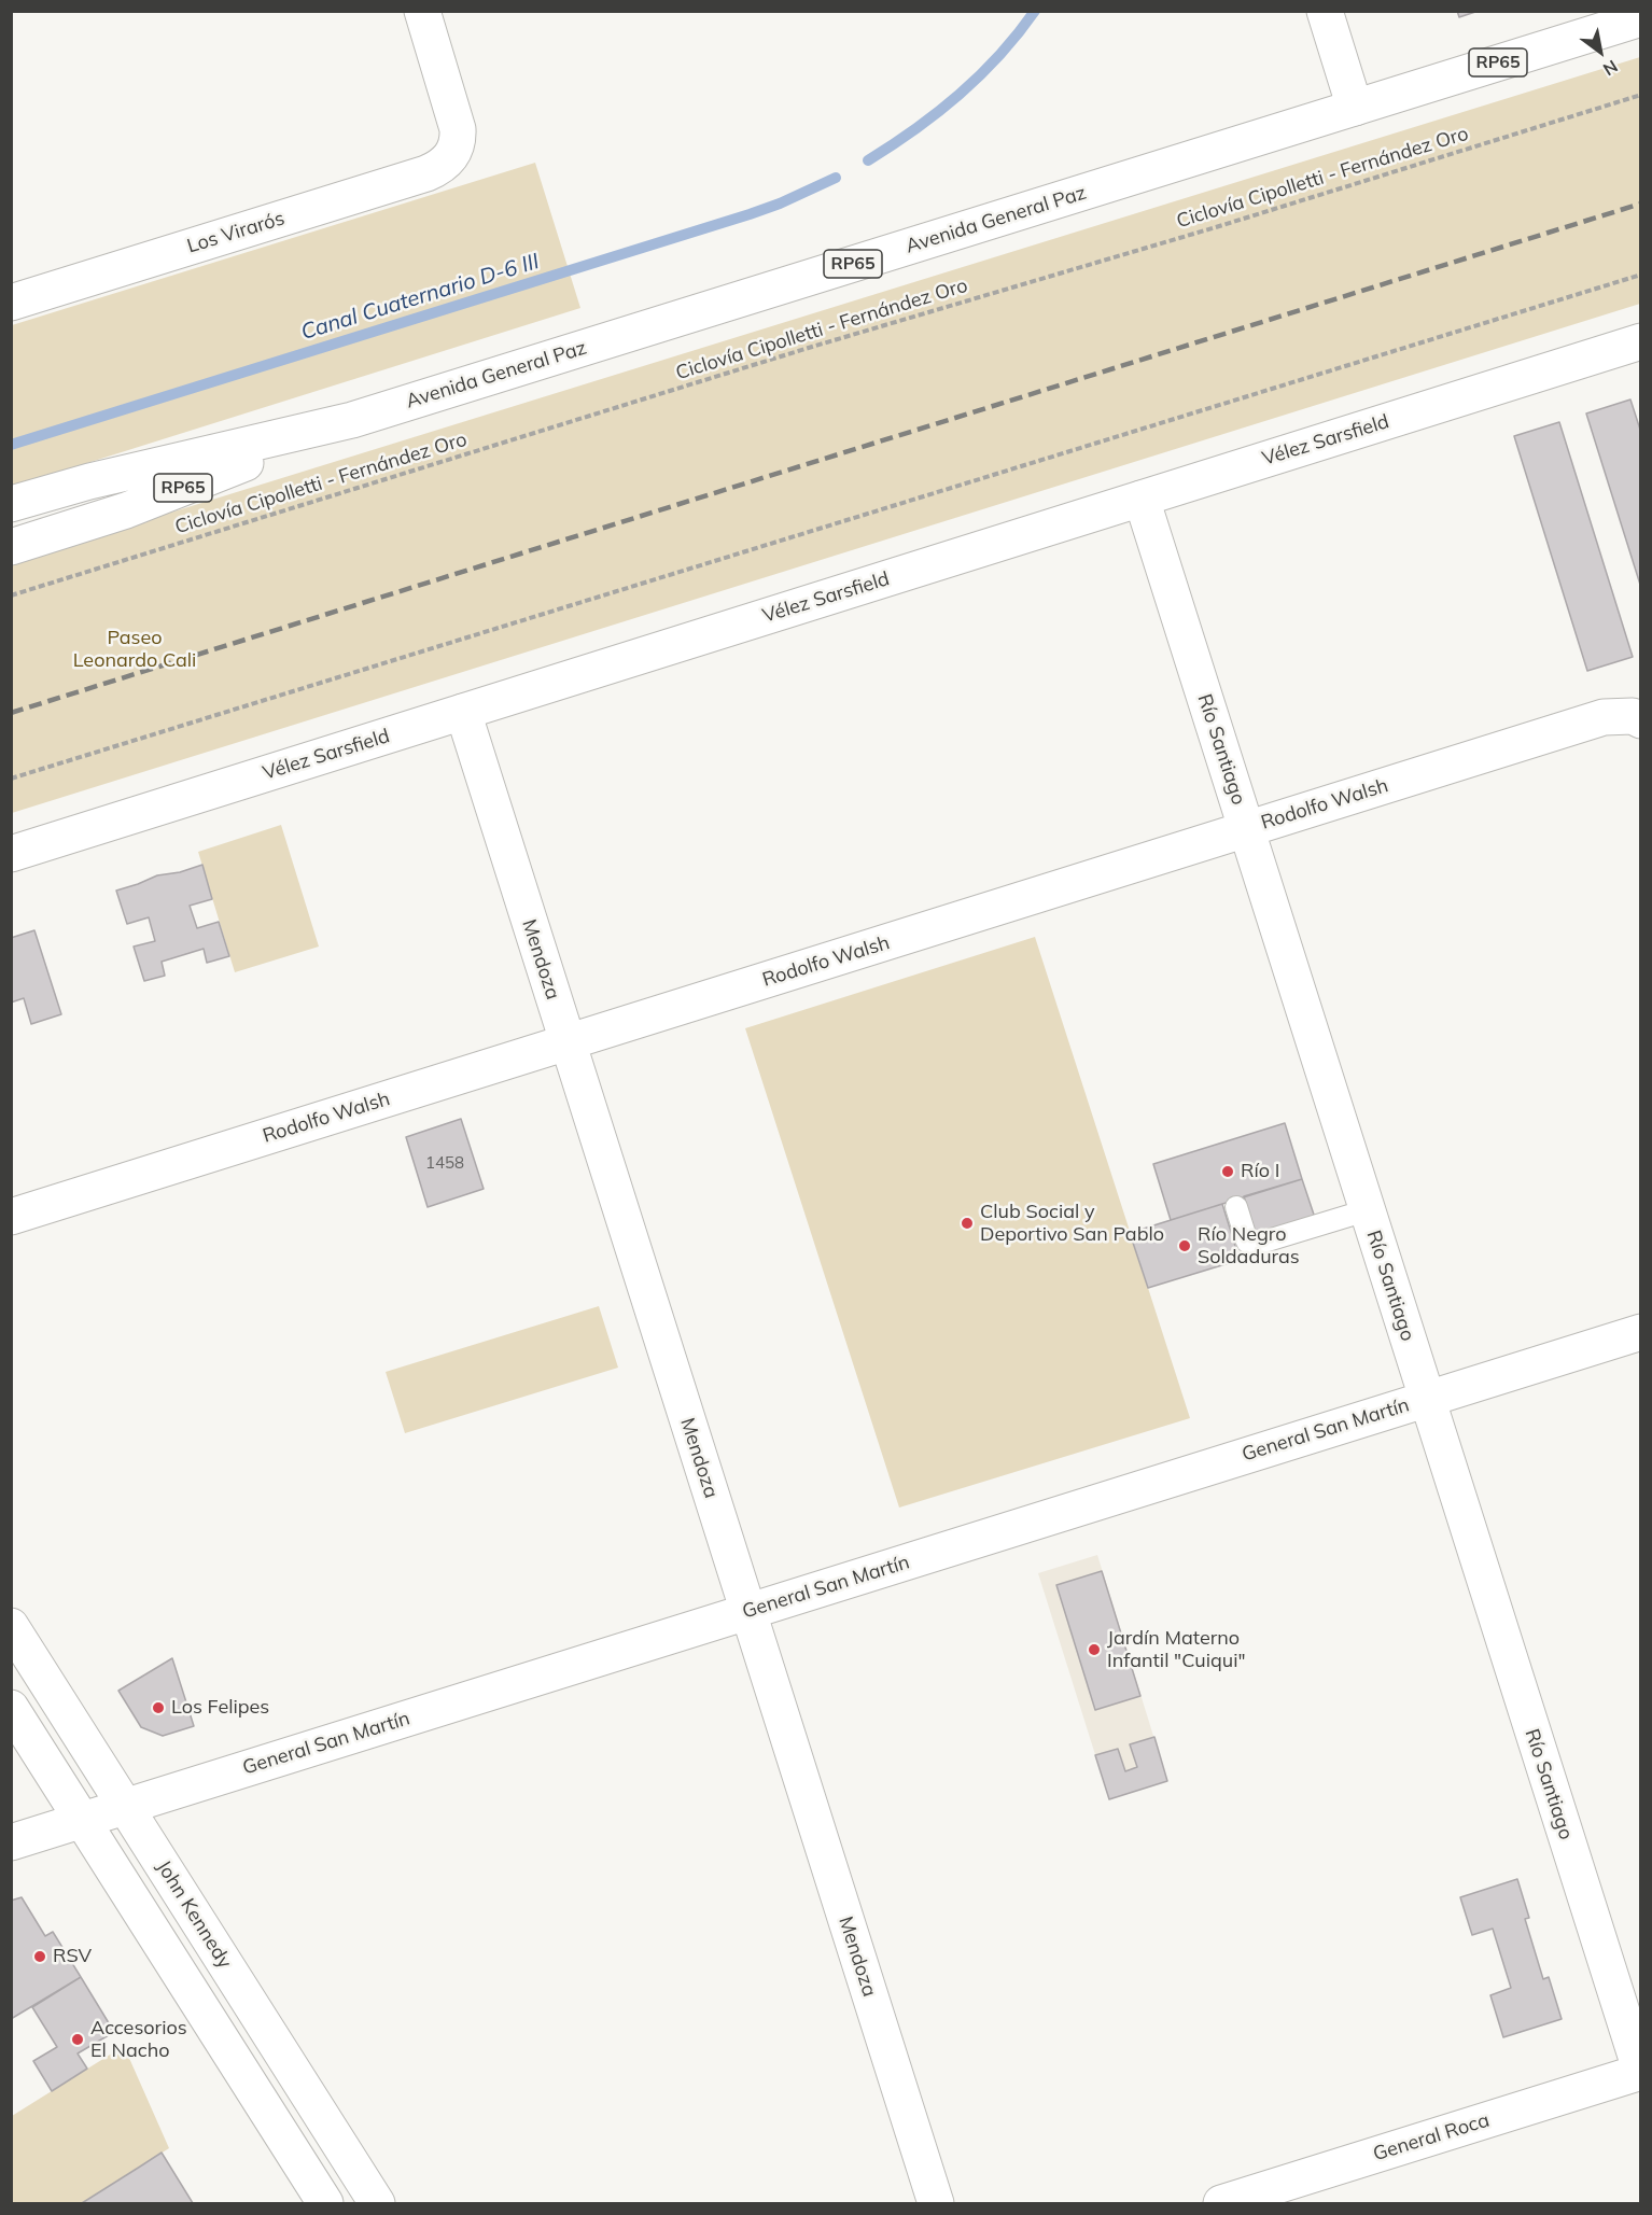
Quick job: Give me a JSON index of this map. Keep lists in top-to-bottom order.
{
  "streets": {
    "street": [
      "RP65",
      "Avenida General Paz",
      "Los Virarós",
      "Vélez Sarsfield",
      "Río Santiago",
      "Rodolfo Walsh",
      "Mendoza",
      "General San Martín",
      "John Kennedy",
      "General Roca"
    ],
    "path": ["Ciclovía Cipolletti - Fernández Oro"]
  },
  "crossings": [
    ["Vélez Sarsfield", "Río Santiago"],
    ["Vélez Sarsfield", "Mendoza"],
    ["Río Santiago", "Rodolfo Walsh"],
    ["Río Santiago", "General San Martín"],
    ["Río Santiago", "General Roca"],
    ["Rodolfo Walsh", "Mendoza"],
    ["Mendoza", "General San Martín"],
    ["General San Martín", "John Kennedy"]
  ],
  "water": ["Canal Cuaternario D-6 III"],
  "parks": ["Paseo Leonardo Cali"],
  "places": [
    "Río I",
    "Club Social y Deportivo San Pablo",
    "Río Negro Soldaduras",
    "Jardín Materno Infantil \"Cuiqui\"",
    "Los Felipes",
    "RSV",
    "Accesorios El Nacho"
  ],
  "house_numbers": ["1458"],
  "north": "bottom right"
}
